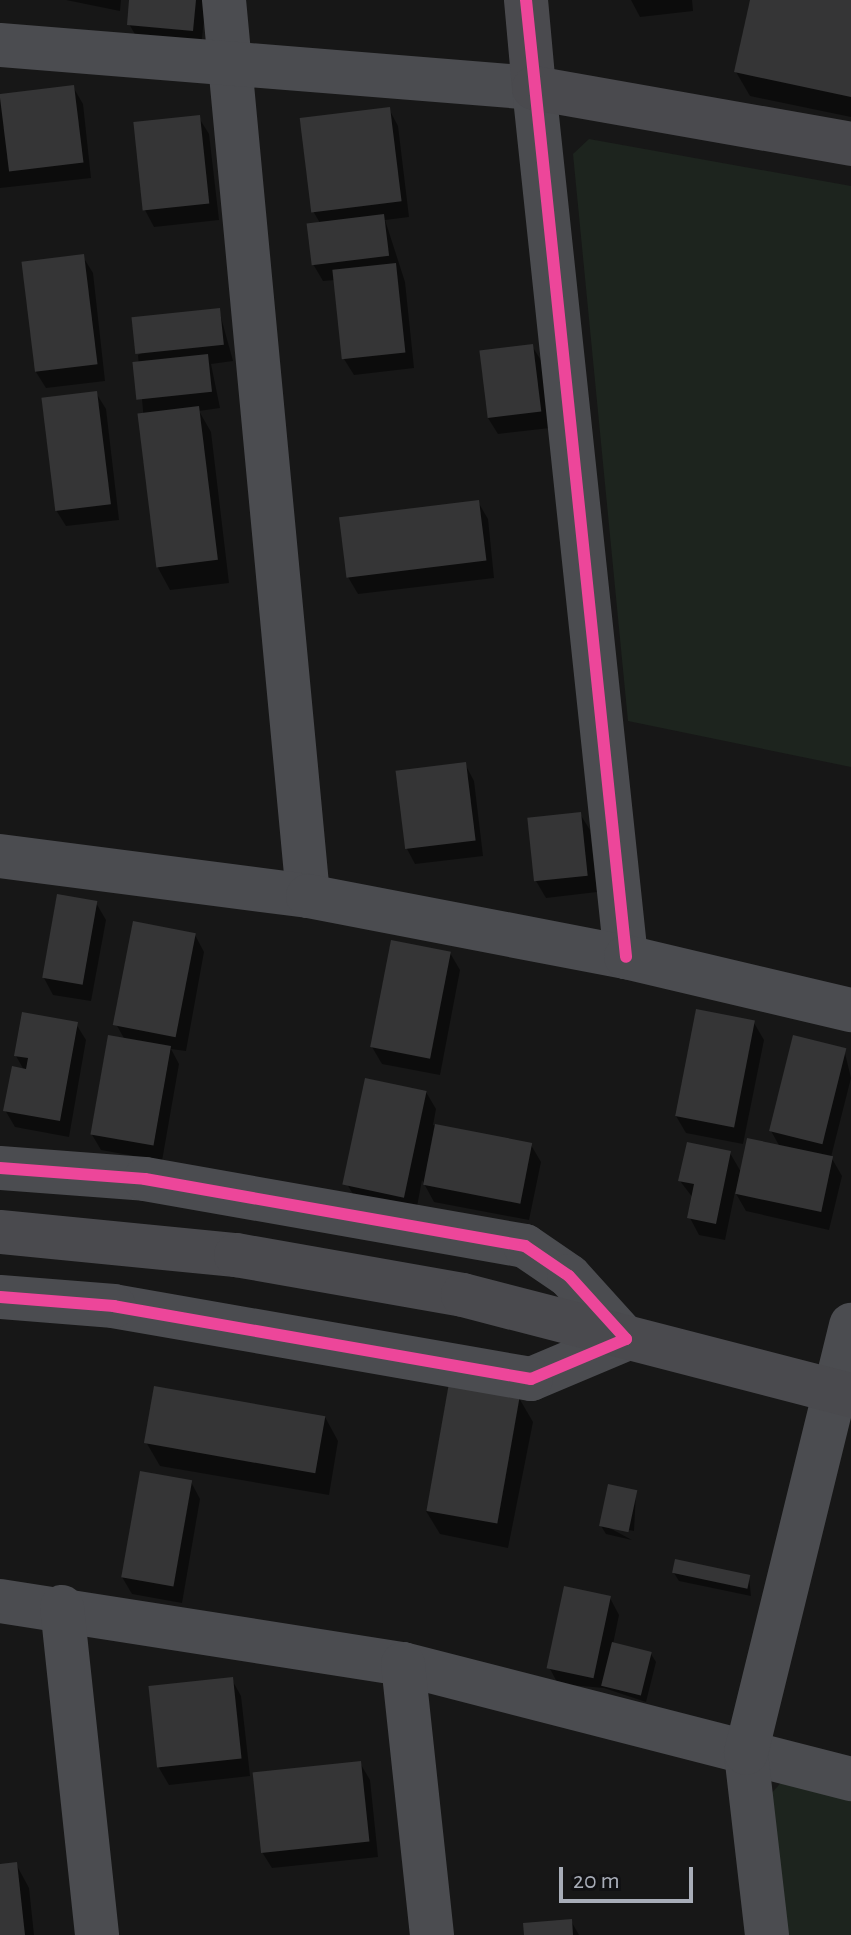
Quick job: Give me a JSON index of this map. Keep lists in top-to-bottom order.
{
  "scale_bar": "20 m"
}
